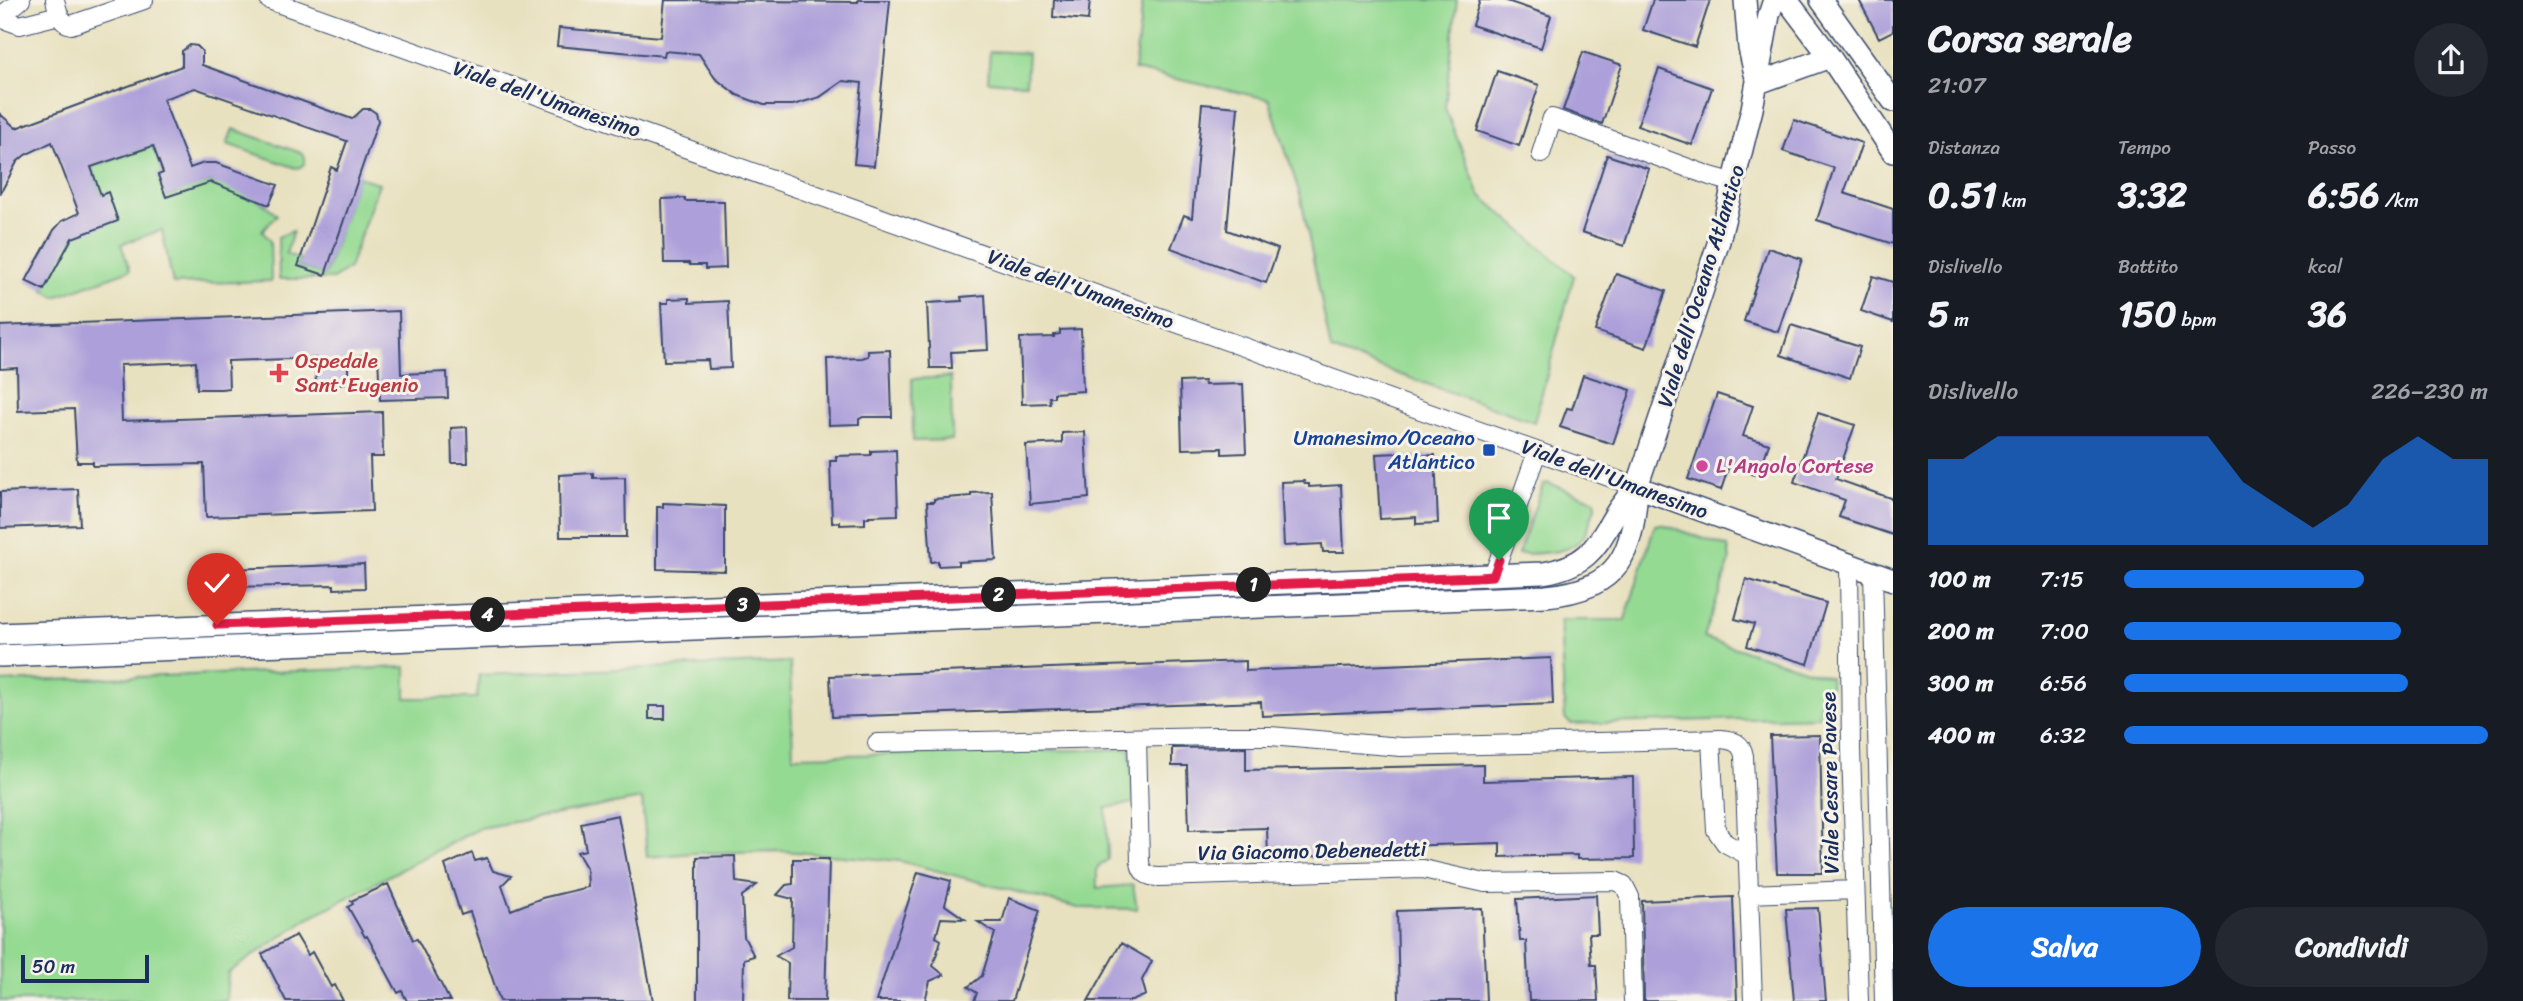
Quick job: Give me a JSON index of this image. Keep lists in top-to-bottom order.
{
  "streets": {
    "main road": ["Viale dell'Umanesimo", "Viale dell'Oceano Atlantico"],
    "street": ["Viale Cesare Pavese", "Via Giacomo Debenedetti"]
  },
  "crossings": [
    ["Viale dell'Umanesimo", "Viale dell'Oceano Atlantico"],
    ["Viale dell'Umanesimo", "Viale Cesare Pavese"]
  ],
  "places": {
    "health": ["Ospedale Sant'Eugenio"],
    "transit": ["Umanesimo/Oceano Atlantico"],
    "other": ["L'Angolo Cortese"]
  },
  "scale_bar": "50 m",
  "page": {
    "heading": ["Corsa serale", "21:07"],
    "stats": [
      ["Distanza", "0.51 km"],
      ["Tempo", "3:32"],
      ["Passo", "6:56 /km"],
      ["Dislivello", "5 m"],
      ["Battito", "150 bpm"],
      ["kcal", "36"]
    ],
    "chart": ["Dislivello", "226–230 m"],
    "list": [
      {
        "name": "100 m",
        "note": "7:15"
      },
      {
        "name": "200 m",
        "note": "7:00"
      },
      {
        "name": "300 m",
        "note": "6:56"
      },
      {
        "name": "400 m",
        "note": "6:32"
      }
    ],
    "pins": [
      "1",
      "2",
      "3",
      "4"
    ],
    "buttons": ["Salva", "Condividi"],
    "scale": "50 m"
  }
}
